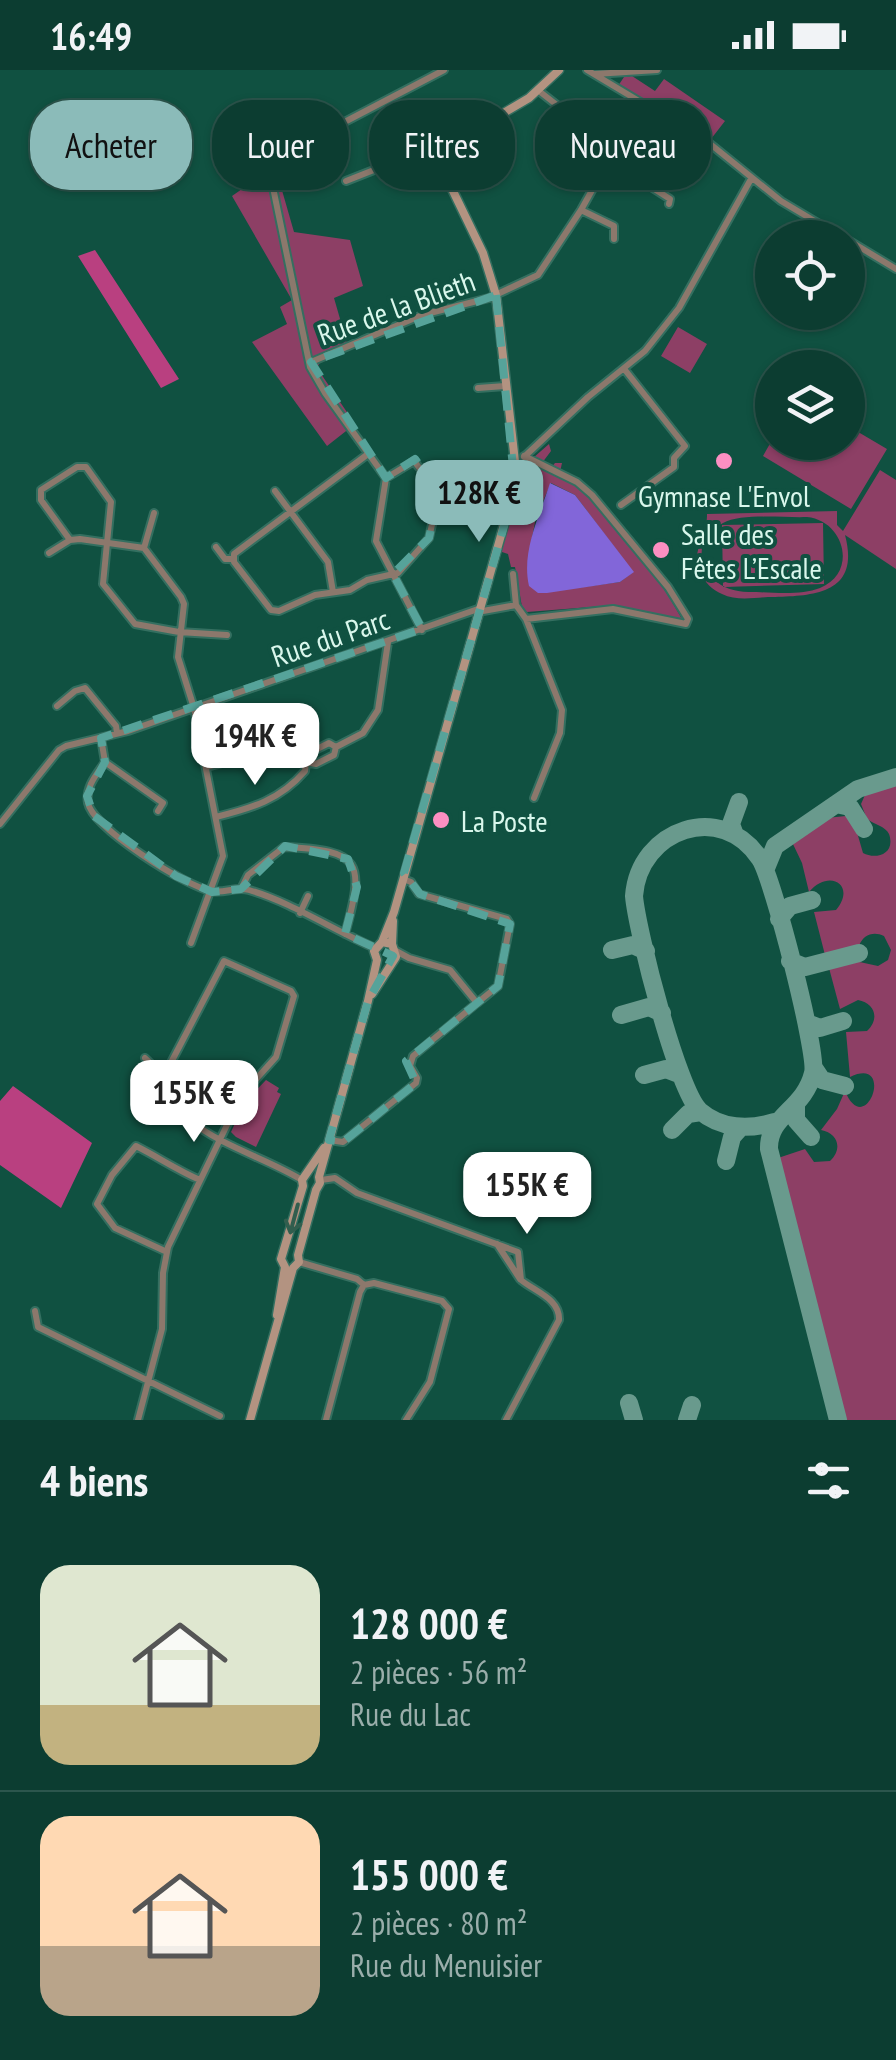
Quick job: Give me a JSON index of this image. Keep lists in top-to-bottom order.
{
  "streets": {
    "street": ["Rue de la Blieth", "Rue du Parc"]
  },
  "places": ["Gymnase L'Envol", "Salle des Fêtes L’Escale", "La Poste"],
  "page": {
    "status": "16:49",
    "chip": [
      "Acheter",
      "Louer",
      "Filtres",
      "Nouveau"
    ],
    "price": [
      "128K €",
      "194K €",
      "155K €",
      "155K €"
    ],
    "heading": "4 biens",
    "list": [
      {
        "name": "128 000 €",
        "note": "2 pièces · 56 m² · Rue du Lac"
      },
      {
        "name": "155 000 €",
        "note": "2 pièces · 80 m² · Rue du Menuisier"
      }
    ]
  }
}
